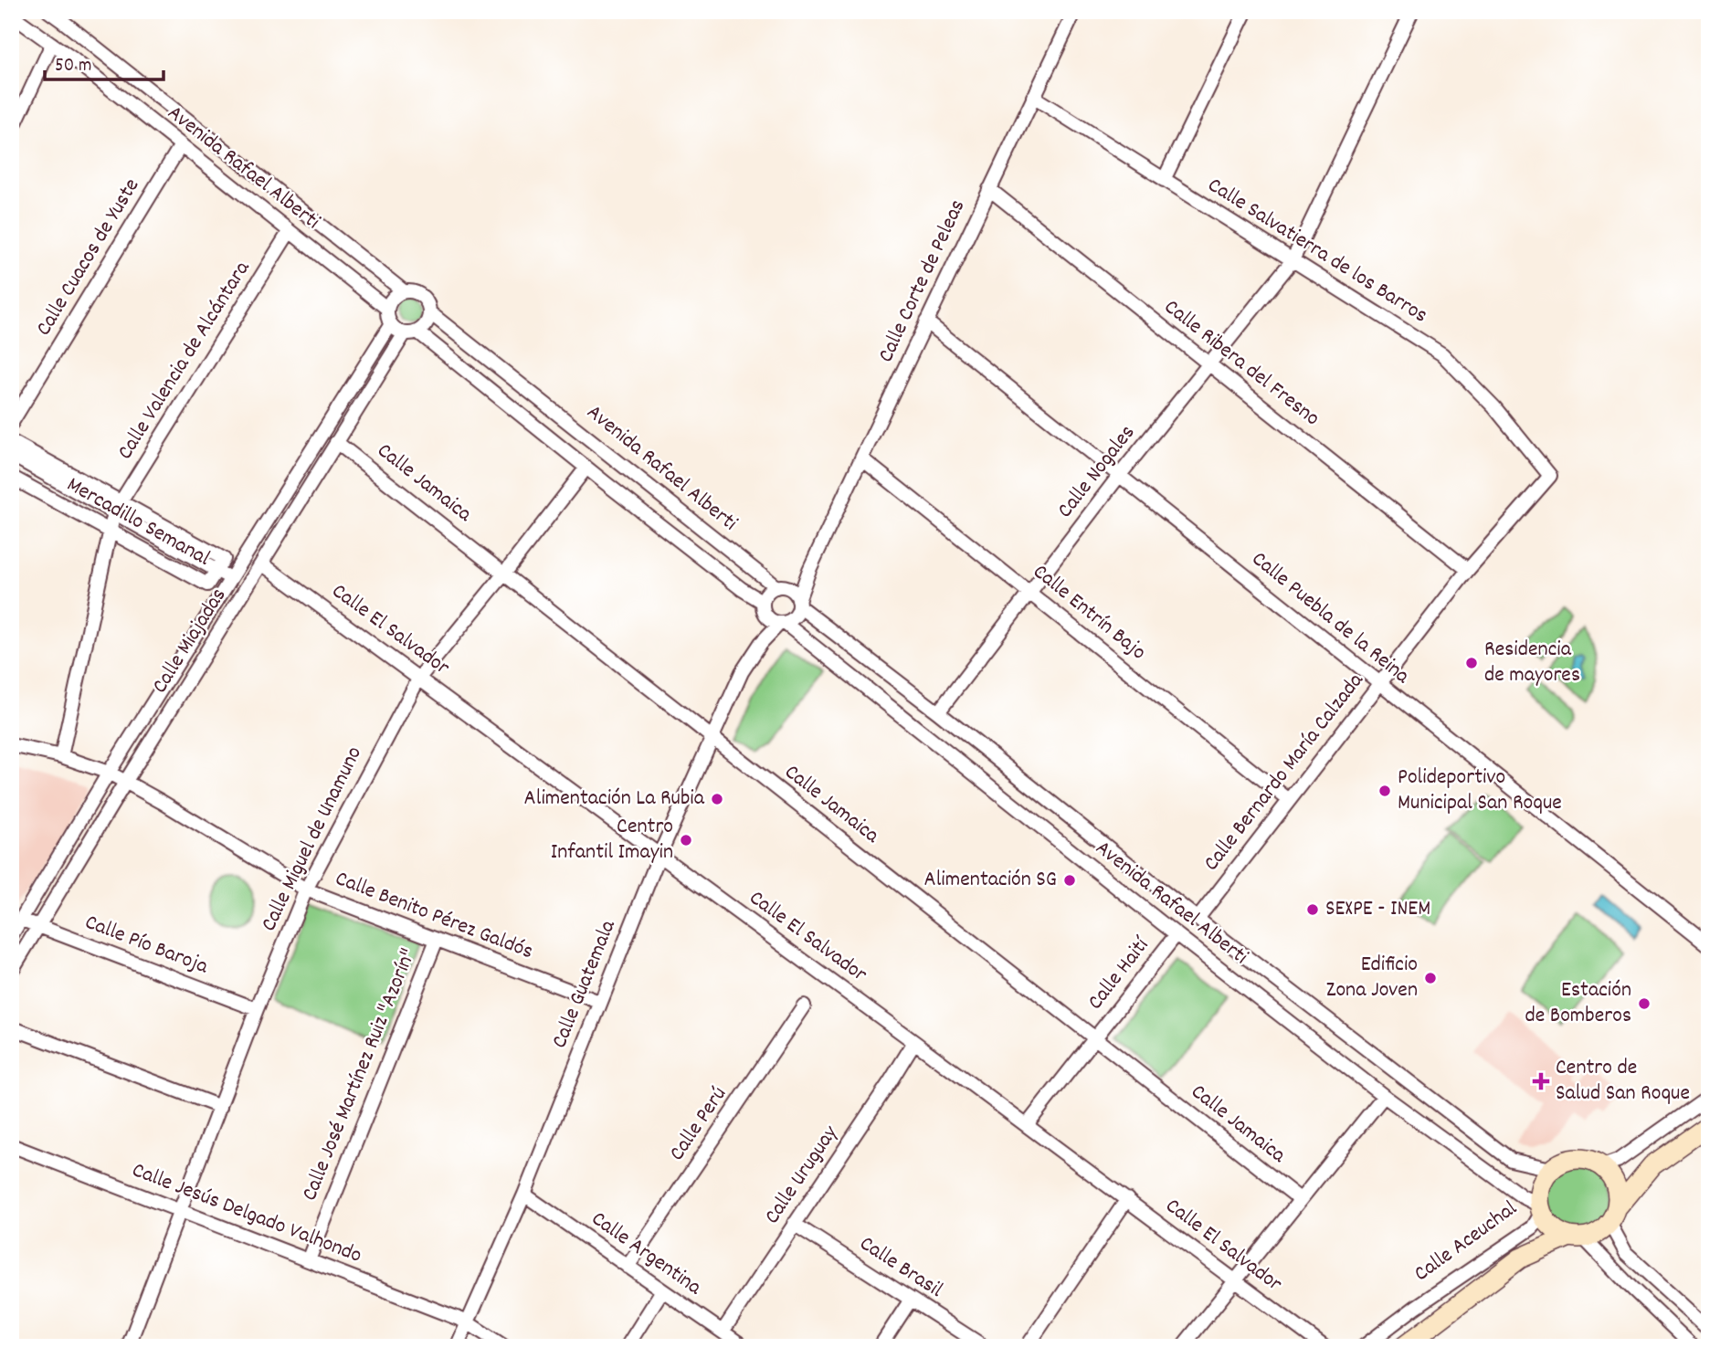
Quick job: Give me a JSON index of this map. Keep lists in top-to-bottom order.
{
  "streets": {
    "street": [
      "Avenida Rafael Alberti",
      "Calle Salvatierra de los Barros",
      "Calle Cuacos de Yuste",
      "Calle Corte de Peleas",
      "Calle Valencia de Alcántara",
      "Calle Ribera del Fresno",
      "Calle Nogales",
      "Calle Jamaica",
      "Mercadillo Semanal",
      "Calle Entrín Bajo",
      "Calle Puebla de la Reina",
      "Calle El Salvador",
      "Calle Miajadas",
      "Calle Bernardo María Calzada",
      "Calle Miguel de Unamuno",
      "Calle Benito Pérez Galdós",
      "Calle Pío Baroja",
      "Calle Haití",
      "Calle Guatemala",
      "Calle José Martínez Ruiz \"Azorín\"",
      "Calle Perú",
      "Calle Uruguay",
      "Calle Jesús Delgado Valhondo",
      "Calle Aceuchal",
      "Calle Argentina",
      "Calle Brasil"
    ]
  },
  "crossings": [
    ["Avenida Rafael Alberti", "Calle Cuacos de Yuste"],
    ["Avenida Rafael Alberti", "Calle Corte de Peleas"],
    ["Avenida Rafael Alberti", "Calle Valencia de Alcántara"],
    ["Avenida Rafael Alberti", "Calle Nogales"],
    ["Avenida Rafael Alberti", "Calle Miajadas"],
    ["Avenida Rafael Alberti", "Calle Bernardo María Calzada"],
    ["Avenida Rafael Alberti", "Calle Miguel de Unamuno"],
    ["Avenida Rafael Alberti", "Calle Haití"],
    ["Avenida Rafael Alberti", "Calle Guatemala"],
    ["Avenida Rafael Alberti", "Calle Aceuchal"],
    ["Calle Salvatierra de los Barros", "Calle Corte de Peleas"],
    ["Calle Salvatierra de los Barros", "Calle Nogales"],
    ["Calle Salvatierra de los Barros", "Calle Bernardo María Calzada"],
    ["Calle Corte de Peleas", "Calle Ribera del Fresno"],
    ["Calle Corte de Peleas", "Calle Entrín Bajo"],
    ["Calle Corte de Peleas", "Calle Puebla de la Reina"],
    ["Calle Corte de Peleas", "Calle Guatemala"],
    ["Calle Valencia de Alcántara", "Calle Benito Pérez Galdós"],
    ["Calle Ribera del Fresno", "Calle Nogales"],
    ["Calle Ribera del Fresno", "Calle Bernardo María Calzada"],
    ["Calle Nogales", "Calle Entrín Bajo"],
    ["Calle Nogales", "Calle Puebla de la Reina"],
    ["Calle Jamaica", "Calle Miajadas"],
    ["Calle Jamaica", "Calle Miguel de Unamuno"],
    ["Calle Jamaica", "Calle Haití"],
    ["Calle Jamaica", "Calle Guatemala"],
    ["Calle Entrín Bajo", "Calle Bernardo María Calzada"],
    ["Calle Puebla de la Reina", "Calle Bernardo María Calzada"],
    ["Calle El Salvador", "Calle Miajadas"],
    ["Calle El Salvador", "Calle Miguel de Unamuno"],
    ["Calle El Salvador", "Calle Haití"],
    ["Calle El Salvador", "Calle Guatemala"],
    ["Calle El Salvador", "Calle Uruguay"],
    ["Calle Miajadas", "Calle Benito Pérez Galdós"],
    ["Calle Miajadas", "Calle Pío Baroja"],
    ["Calle Miguel de Unamuno", "Calle Benito Pérez Galdós"],
    ["Calle Miguel de Unamuno", "Calle Pío Baroja"],
    ["Calle Miguel de Unamuno", "Calle Jesús Delgado Valhondo"],
    ["Calle Benito Pérez Galdós", "Calle Guatemala"],
    ["Calle Benito Pérez Galdós", "Calle José Martínez Ruiz \"Azorín\""],
    ["Calle Guatemala", "Calle Jesús Delgado Valhondo"],
    ["Calle Guatemala", "Calle Argentina"],
    ["Calle José Martínez Ruiz \"Azorín\"", "Calle Jesús Delgado Valhondo"],
    ["Calle Perú", "Calle Argentina"],
    ["Calle Uruguay", "Calle Argentina"],
    ["Calle Uruguay", "Calle Brasil"]
  ],
  "places": {
    "other": [
      "Residencia de mayores",
      "Polideportivo Municipal San Roque",
      "Alimentación La Rubia",
      "Centro Infantil Imayin",
      "Alimentación SG",
      "SEXPE - INEM",
      "Edificio Zona Joven",
      "Estación de Bomberos"
    ],
    "health": ["Centro de Salud San Roque"]
  },
  "scale_bar": "50 m"
}
